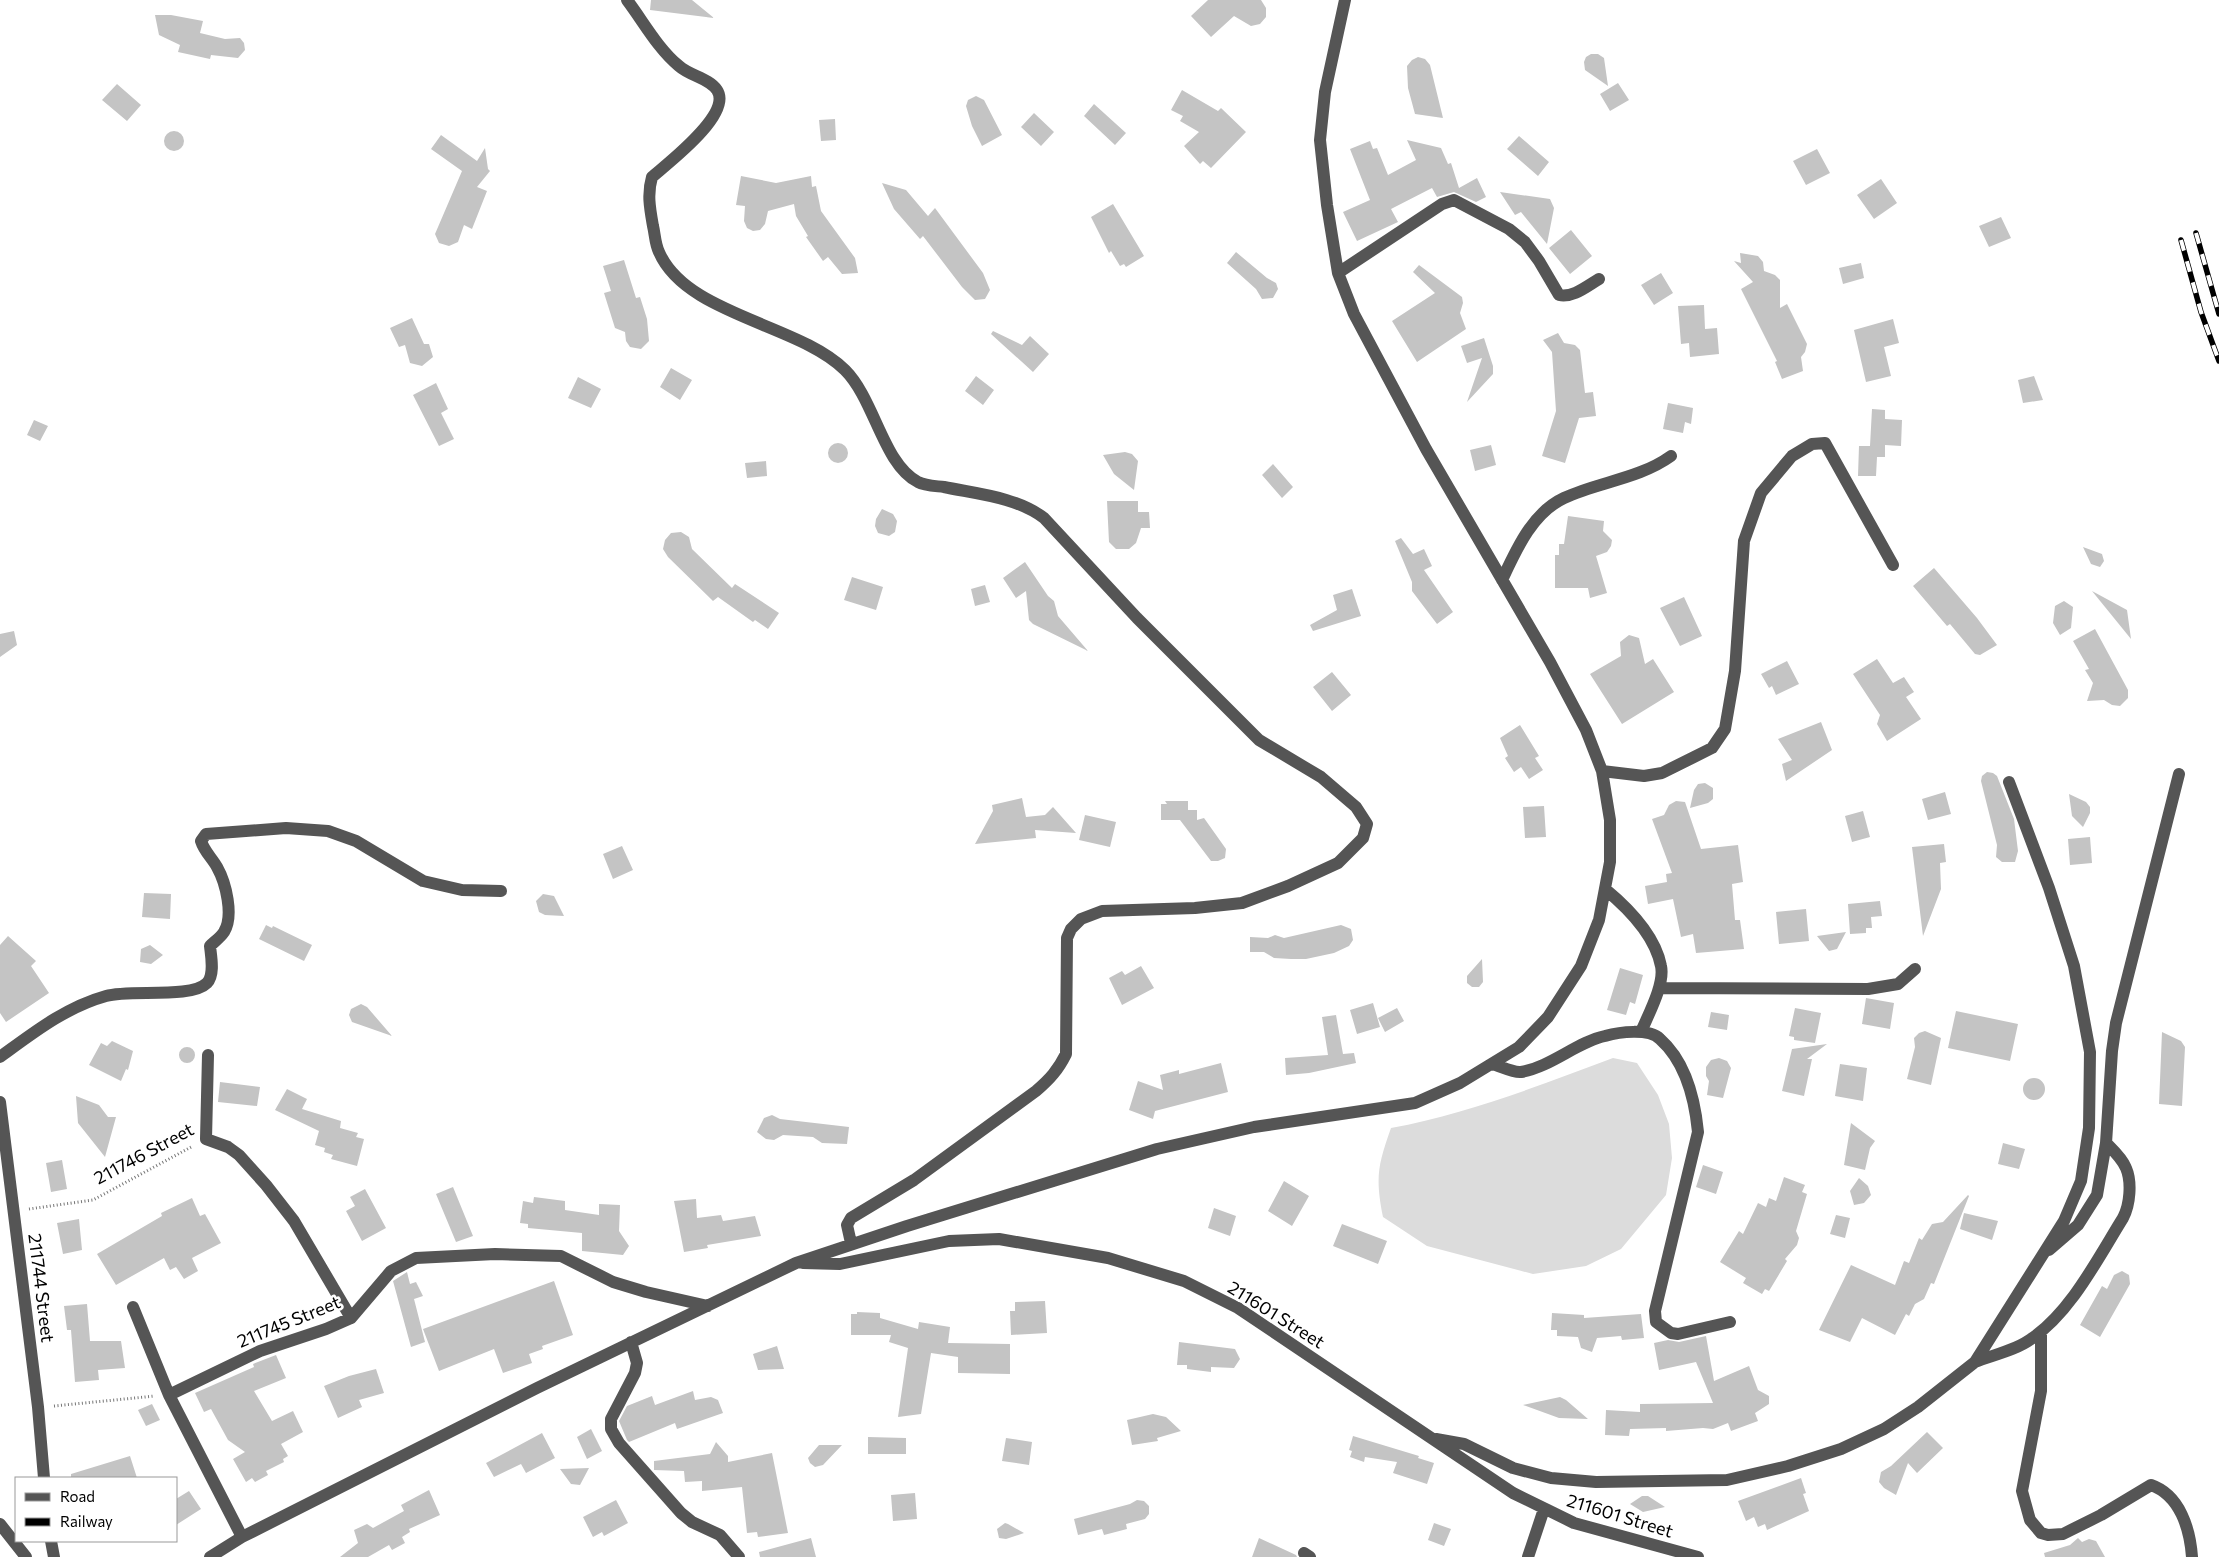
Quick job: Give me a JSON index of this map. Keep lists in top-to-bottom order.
{
  "streets": {
    "street": [
      "211746 Street",
      "211744 Street",
      "211601 Street",
      "211745 Street"
    ]
  },
  "crossings": [
    ["211746 Street", "211744 Street"],
    ["211746 Street", "211745 Street"]
  ],
  "legend": ["Road", "Railway"]
}
